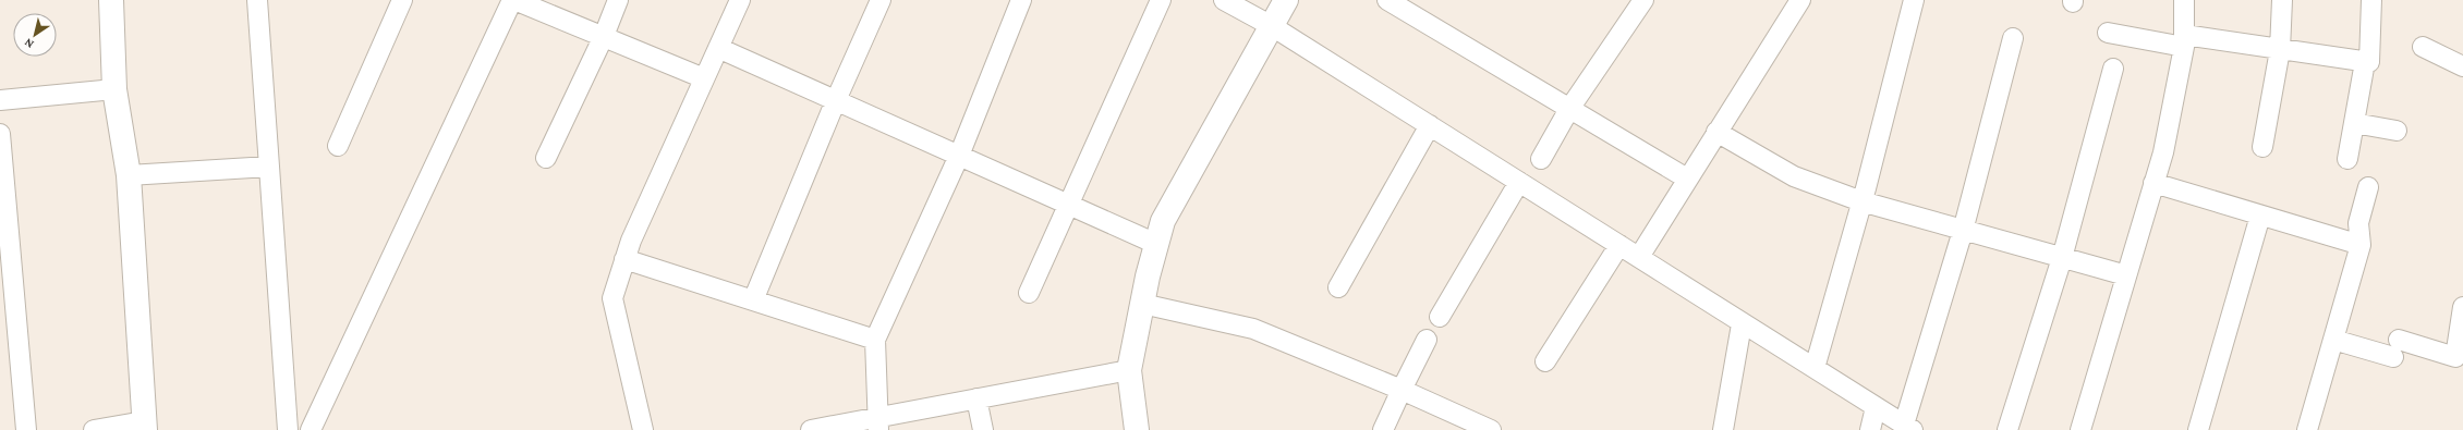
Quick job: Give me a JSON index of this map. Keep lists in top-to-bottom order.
{
  "north": "bottom left"
}
